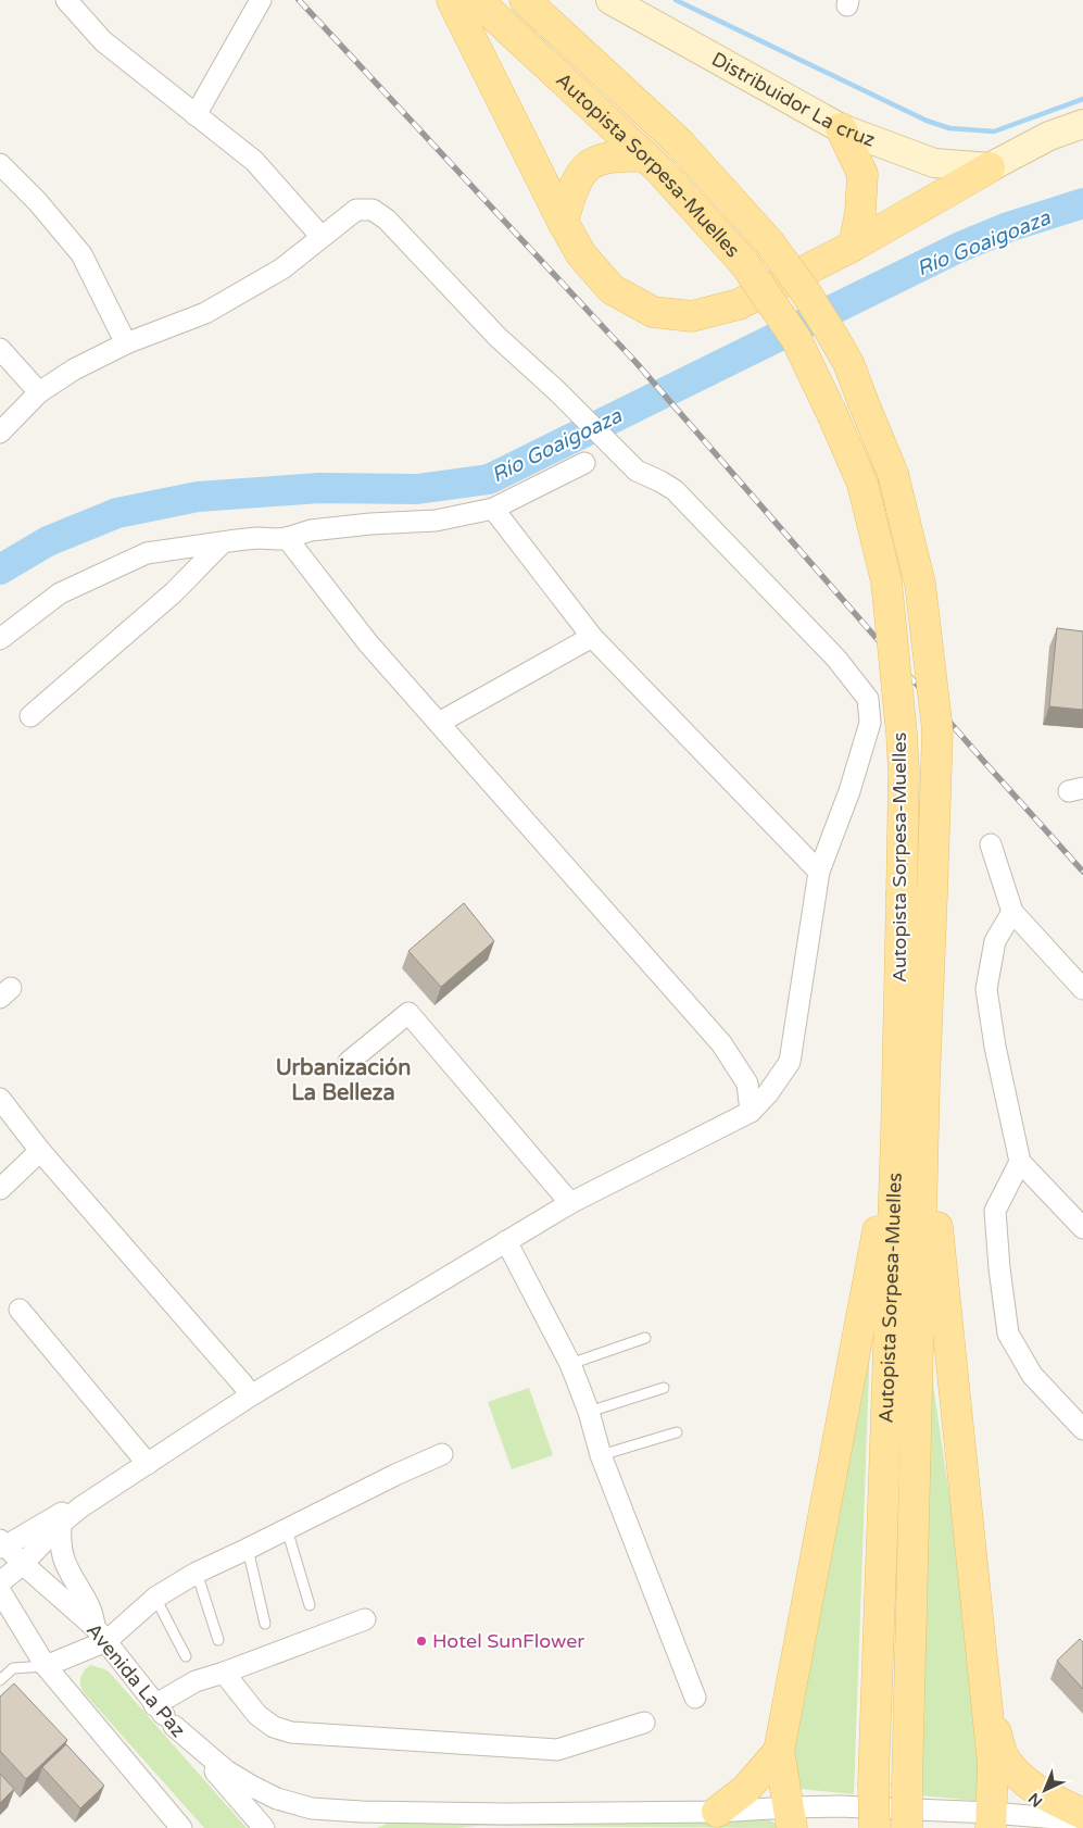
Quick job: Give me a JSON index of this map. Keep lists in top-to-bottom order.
{
  "streets": {
    "main road": ["Distribuidor La cruz", "Autopista Sorpesa-Muelles"],
    "street": ["Avenida La Paz"]
  },
  "districts": ["Urbanización La Belleza"],
  "water": ["Río Goaigoaza"],
  "places": ["Hotel SunFlower"],
  "north": "bottom left"
}
